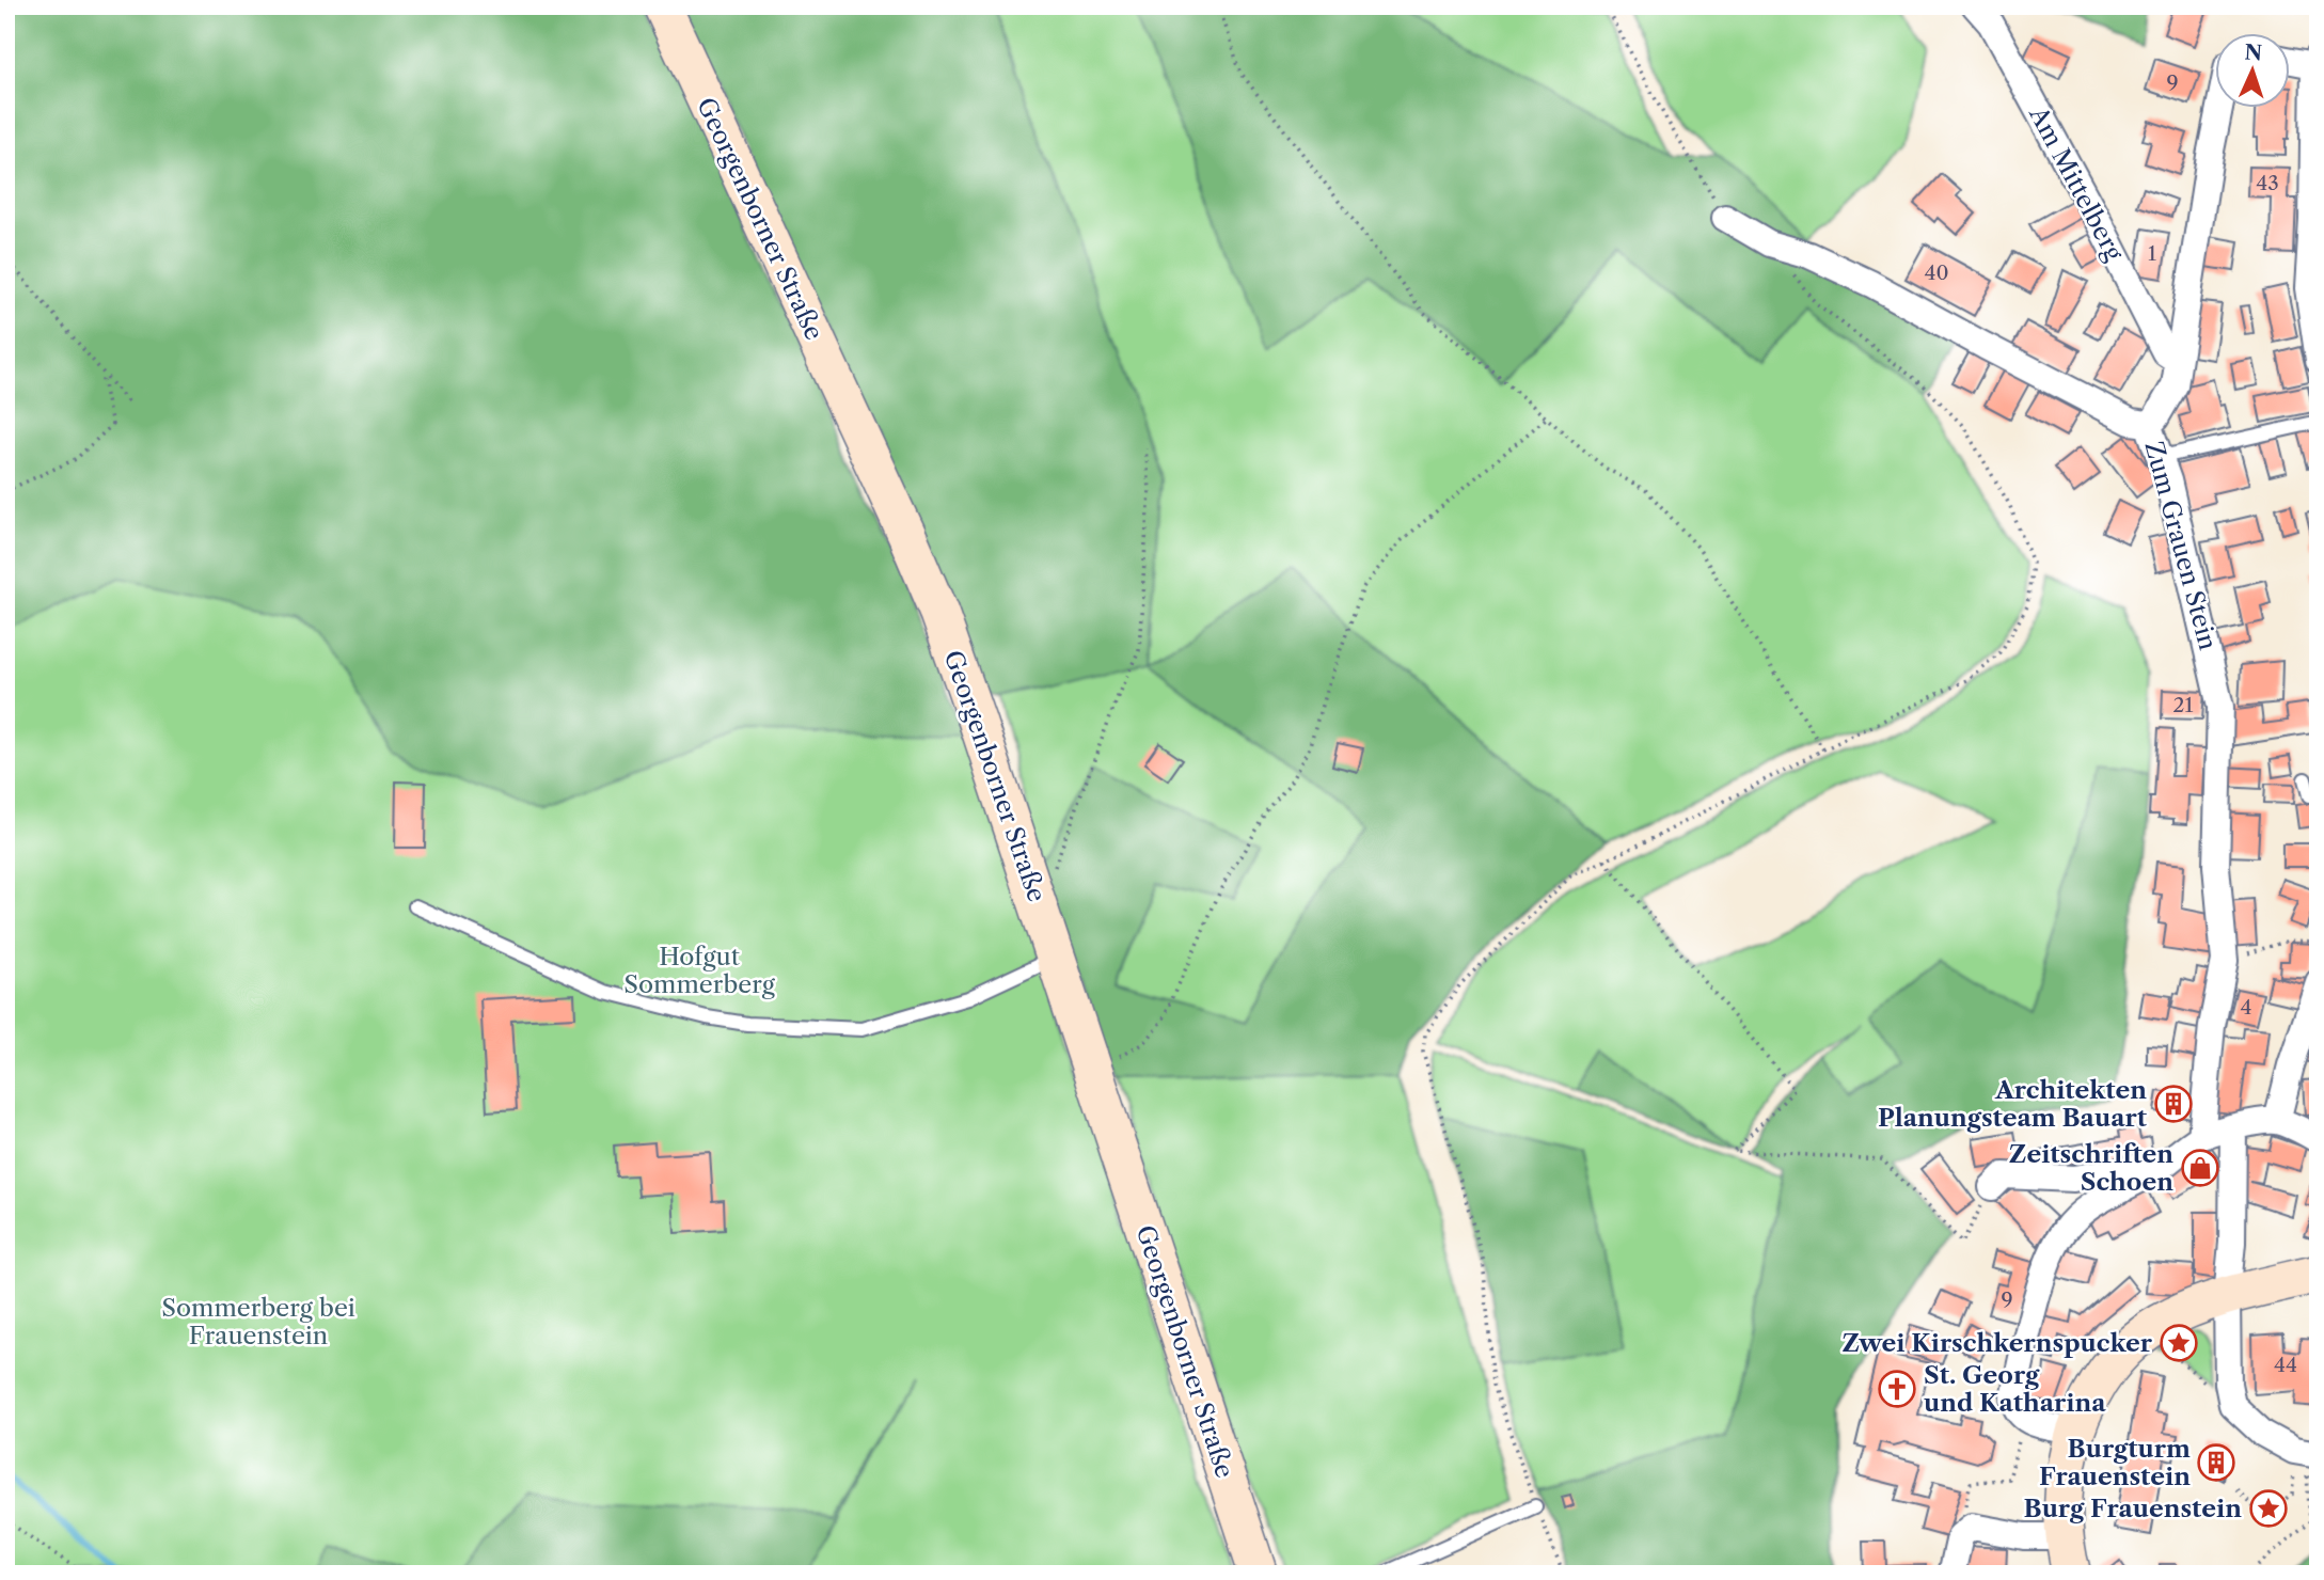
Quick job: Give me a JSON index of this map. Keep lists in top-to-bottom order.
{
  "streets": {
    "main road": ["Georgenborner Straße"],
    "street": ["Am Mittelberg", "Zum Grauen Stein"]
  },
  "parks": ["Hofgut Sommerberg", "Sommerberg bei Frauenstein"],
  "places": {
    "building": ["Architekten Planungsteam Bauart", "Burgturm Frauenstein"],
    "shop": ["Zeitschriften Schoen"],
    "place": ["Zwei Kirschkernspucker", "Burg Frauenstein"],
    "church": ["St. Georg und Katharina"]
  },
  "house_numbers": [
    "9",
    "43",
    "1",
    "40",
    "21",
    "4",
    "9",
    "44"
  ],
  "north": "top"
}
